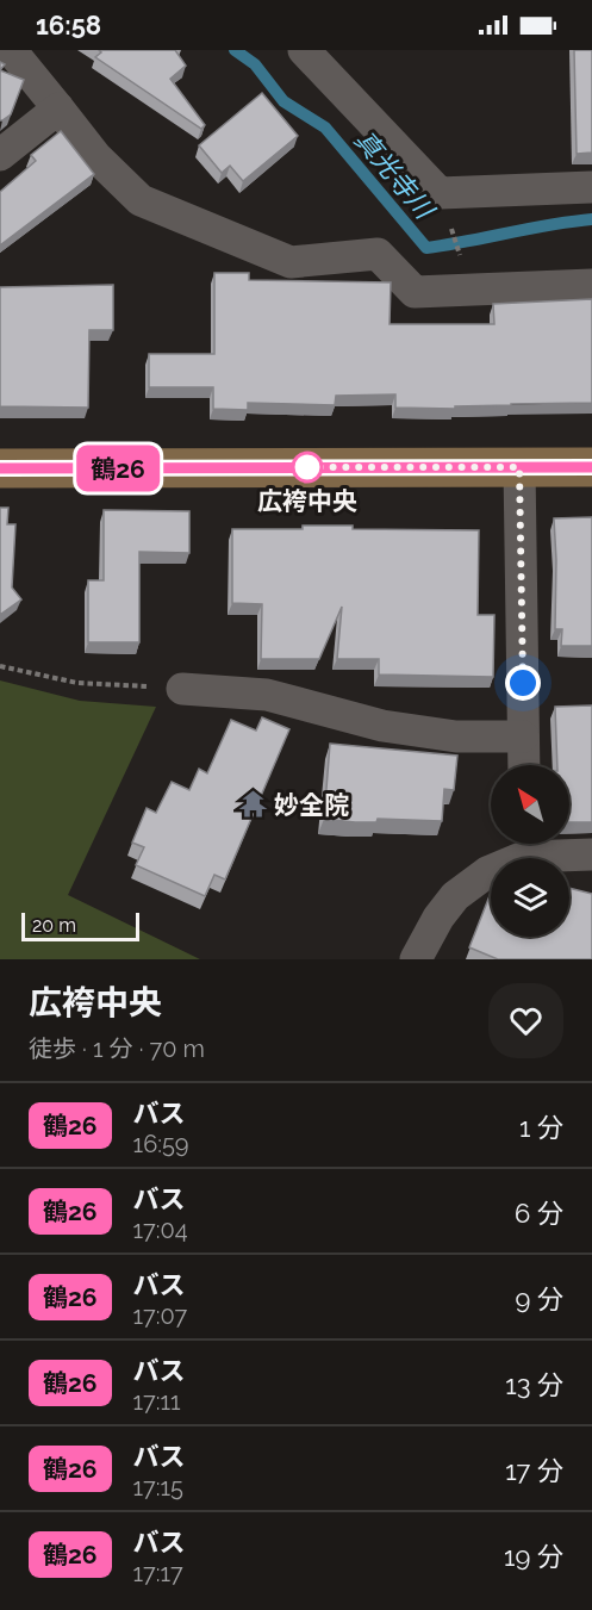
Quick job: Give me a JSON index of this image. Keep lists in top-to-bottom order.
{
  "water": ["真光寺川"],
  "places": {
    "other": ["広袴中央"],
    "temple": ["妙全院"]
  },
  "lines": ["bus line 鶴26"],
  "scale_bar": "20 m",
  "north": "top left",
  "page": {
    "status": "16:58",
    "on_map": "鶴26",
    "scale": "20 m",
    "heading": ["広袴中央", "徒歩 · 1 分 · 70 m"],
    "list": [
      {
        "mark": "鶴26",
        "name": "バス",
        "note": "16:59",
        "value": "1 分"
      },
      {
        "mark": "鶴26",
        "name": "バス",
        "note": "17:04",
        "value": "6 分"
      },
      {
        "mark": "鶴26",
        "name": "バス",
        "note": "17:07",
        "value": "9 分"
      },
      {
        "mark": "鶴26",
        "name": "バス",
        "note": "17:11",
        "value": "13 分"
      },
      {
        "mark": "鶴26",
        "name": "バス",
        "note": "17:15",
        "value": "17 分"
      },
      {
        "mark": "鶴26",
        "name": "バス",
        "note": "17:17",
        "value": "19 分"
      }
    ]
  }
}
